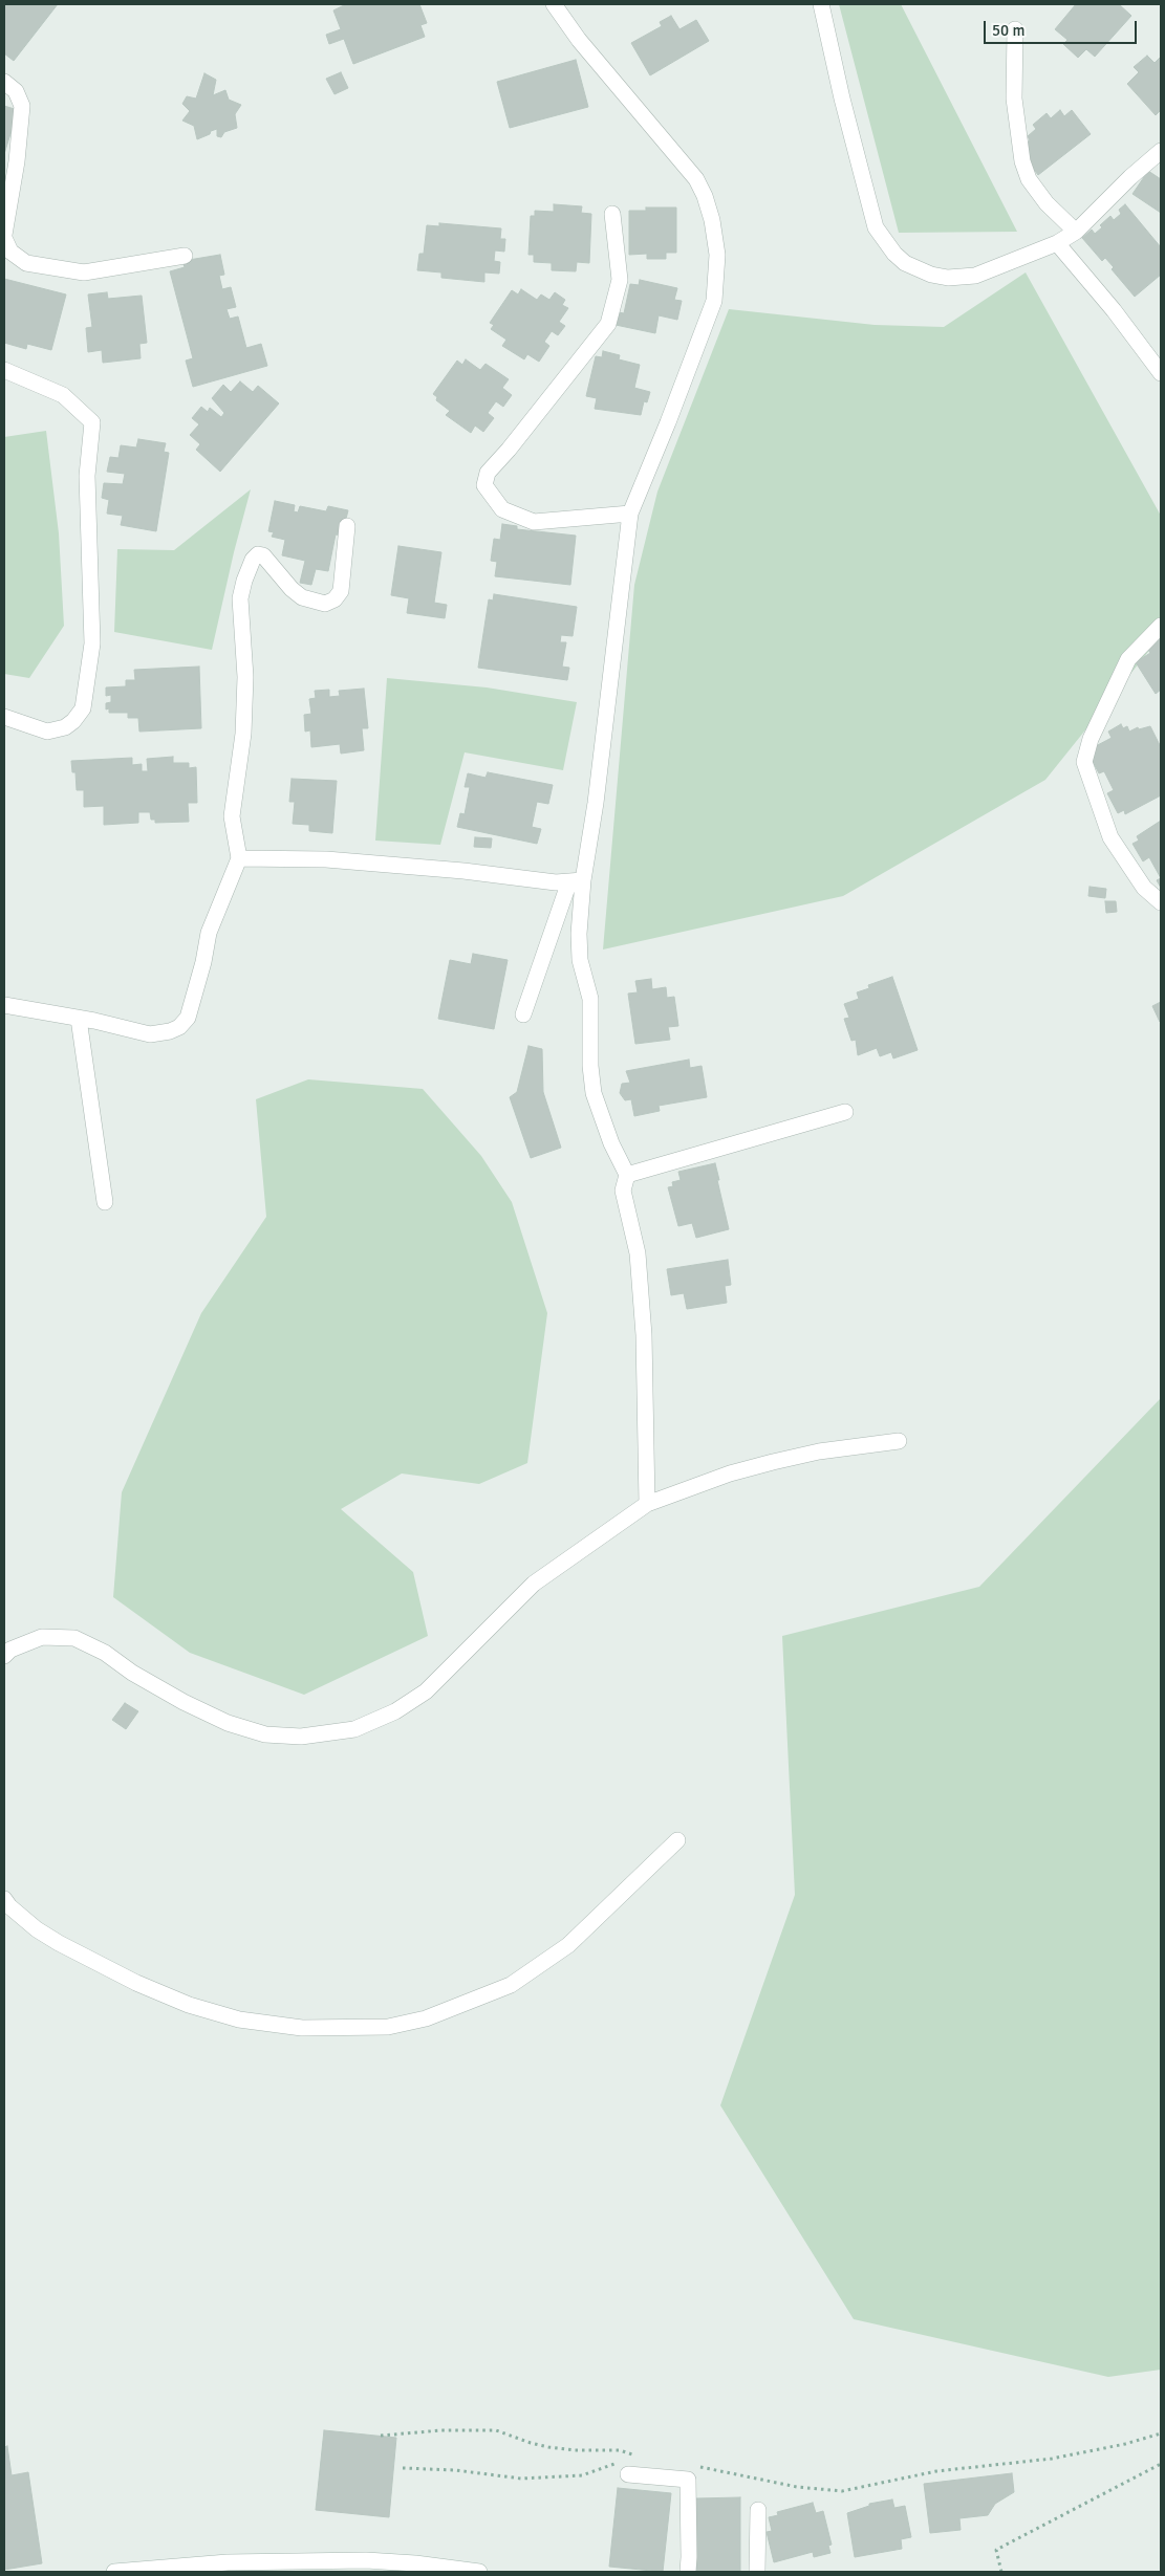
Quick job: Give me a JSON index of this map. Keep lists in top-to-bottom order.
{
  "scale_bar": "50 m"
}
